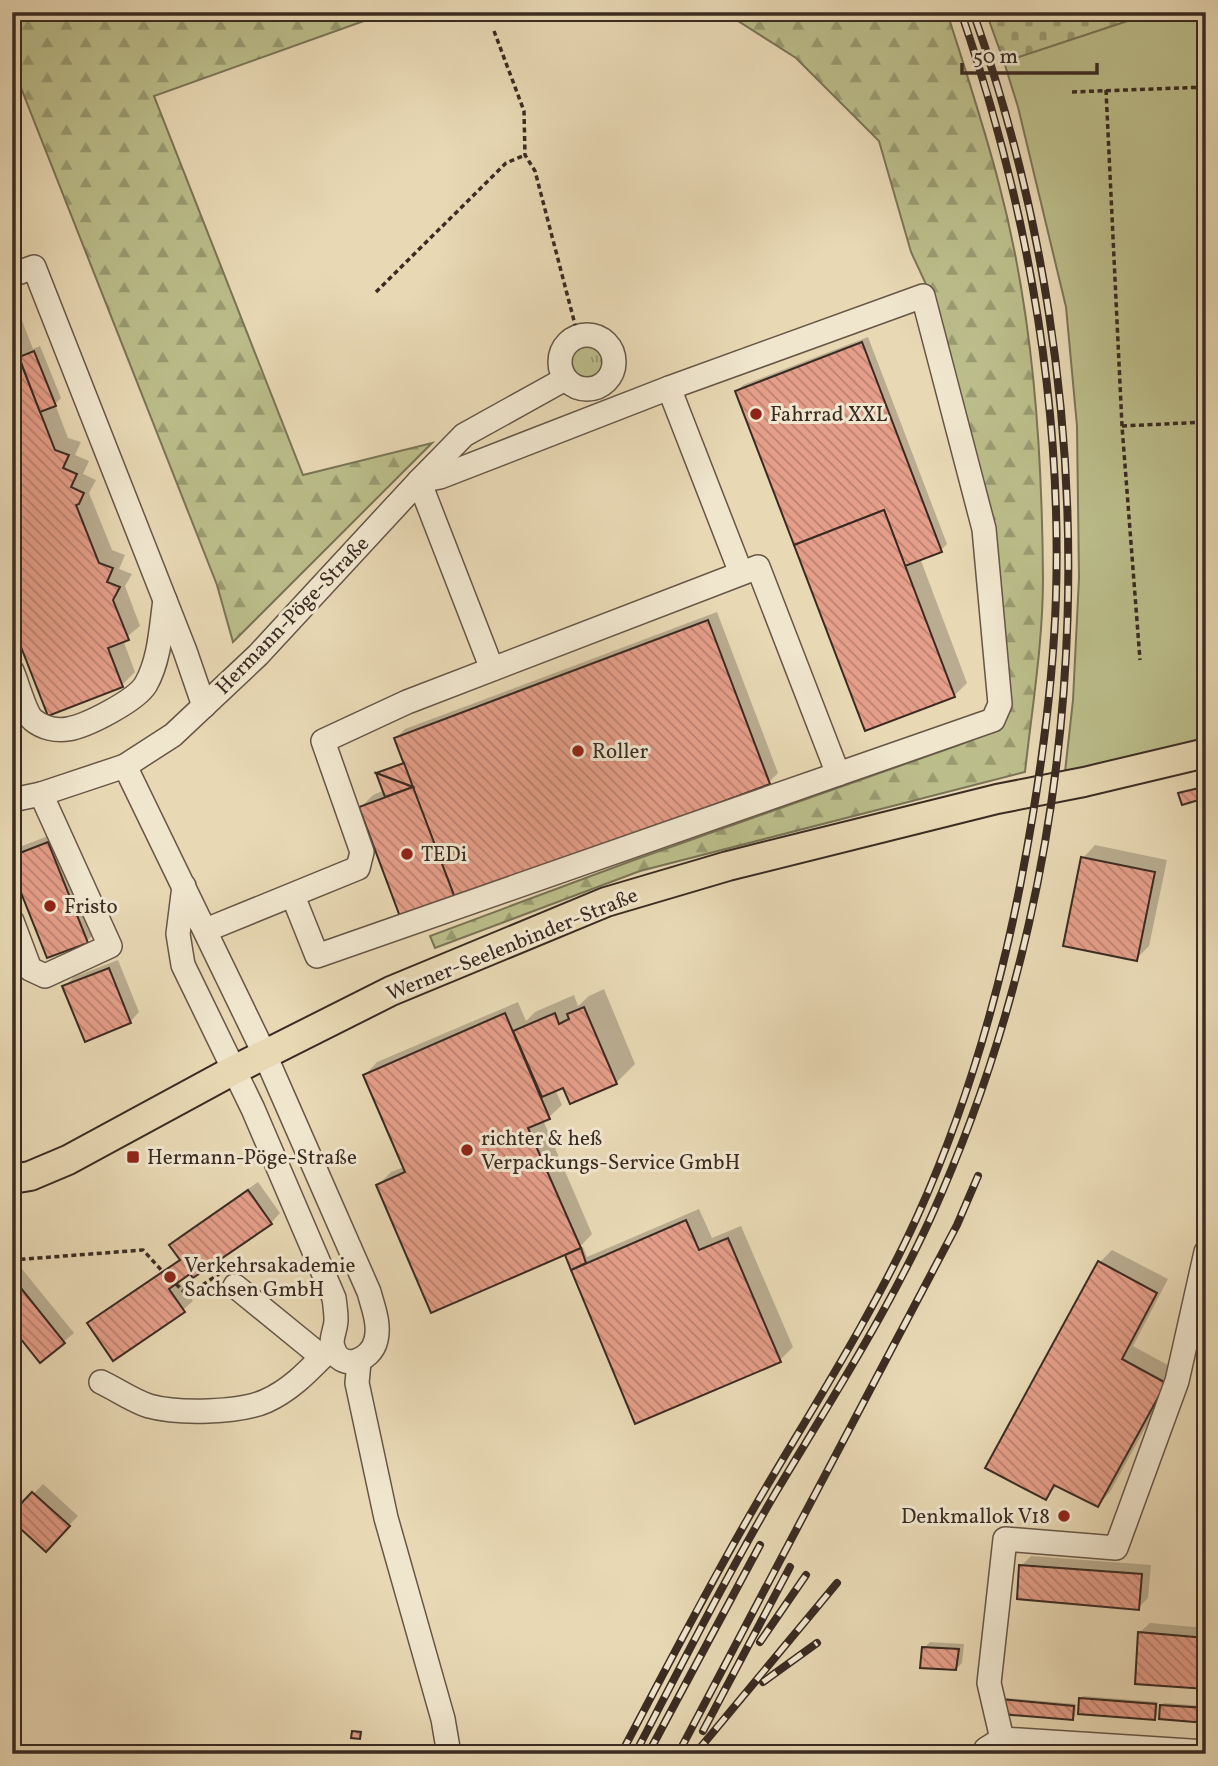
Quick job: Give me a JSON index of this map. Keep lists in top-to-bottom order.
{
  "streets": {
    "main road": ["Werner-Seelenbinder-Straße"],
    "street": ["Hermann-Pöge-Straße"]
  },
  "places": {
    "other": [
      "Fahrrad XXL",
      "Roller",
      "TEDi",
      "Fristo",
      "richter & heß Verpackungs-Service GmbH",
      "Verkehrsakademie Sachsen GmbH",
      "Denkmallok V18"
    ],
    "transit": ["Hermann-Pöge-Straße"]
  },
  "scale_bar": "50 m"
}
